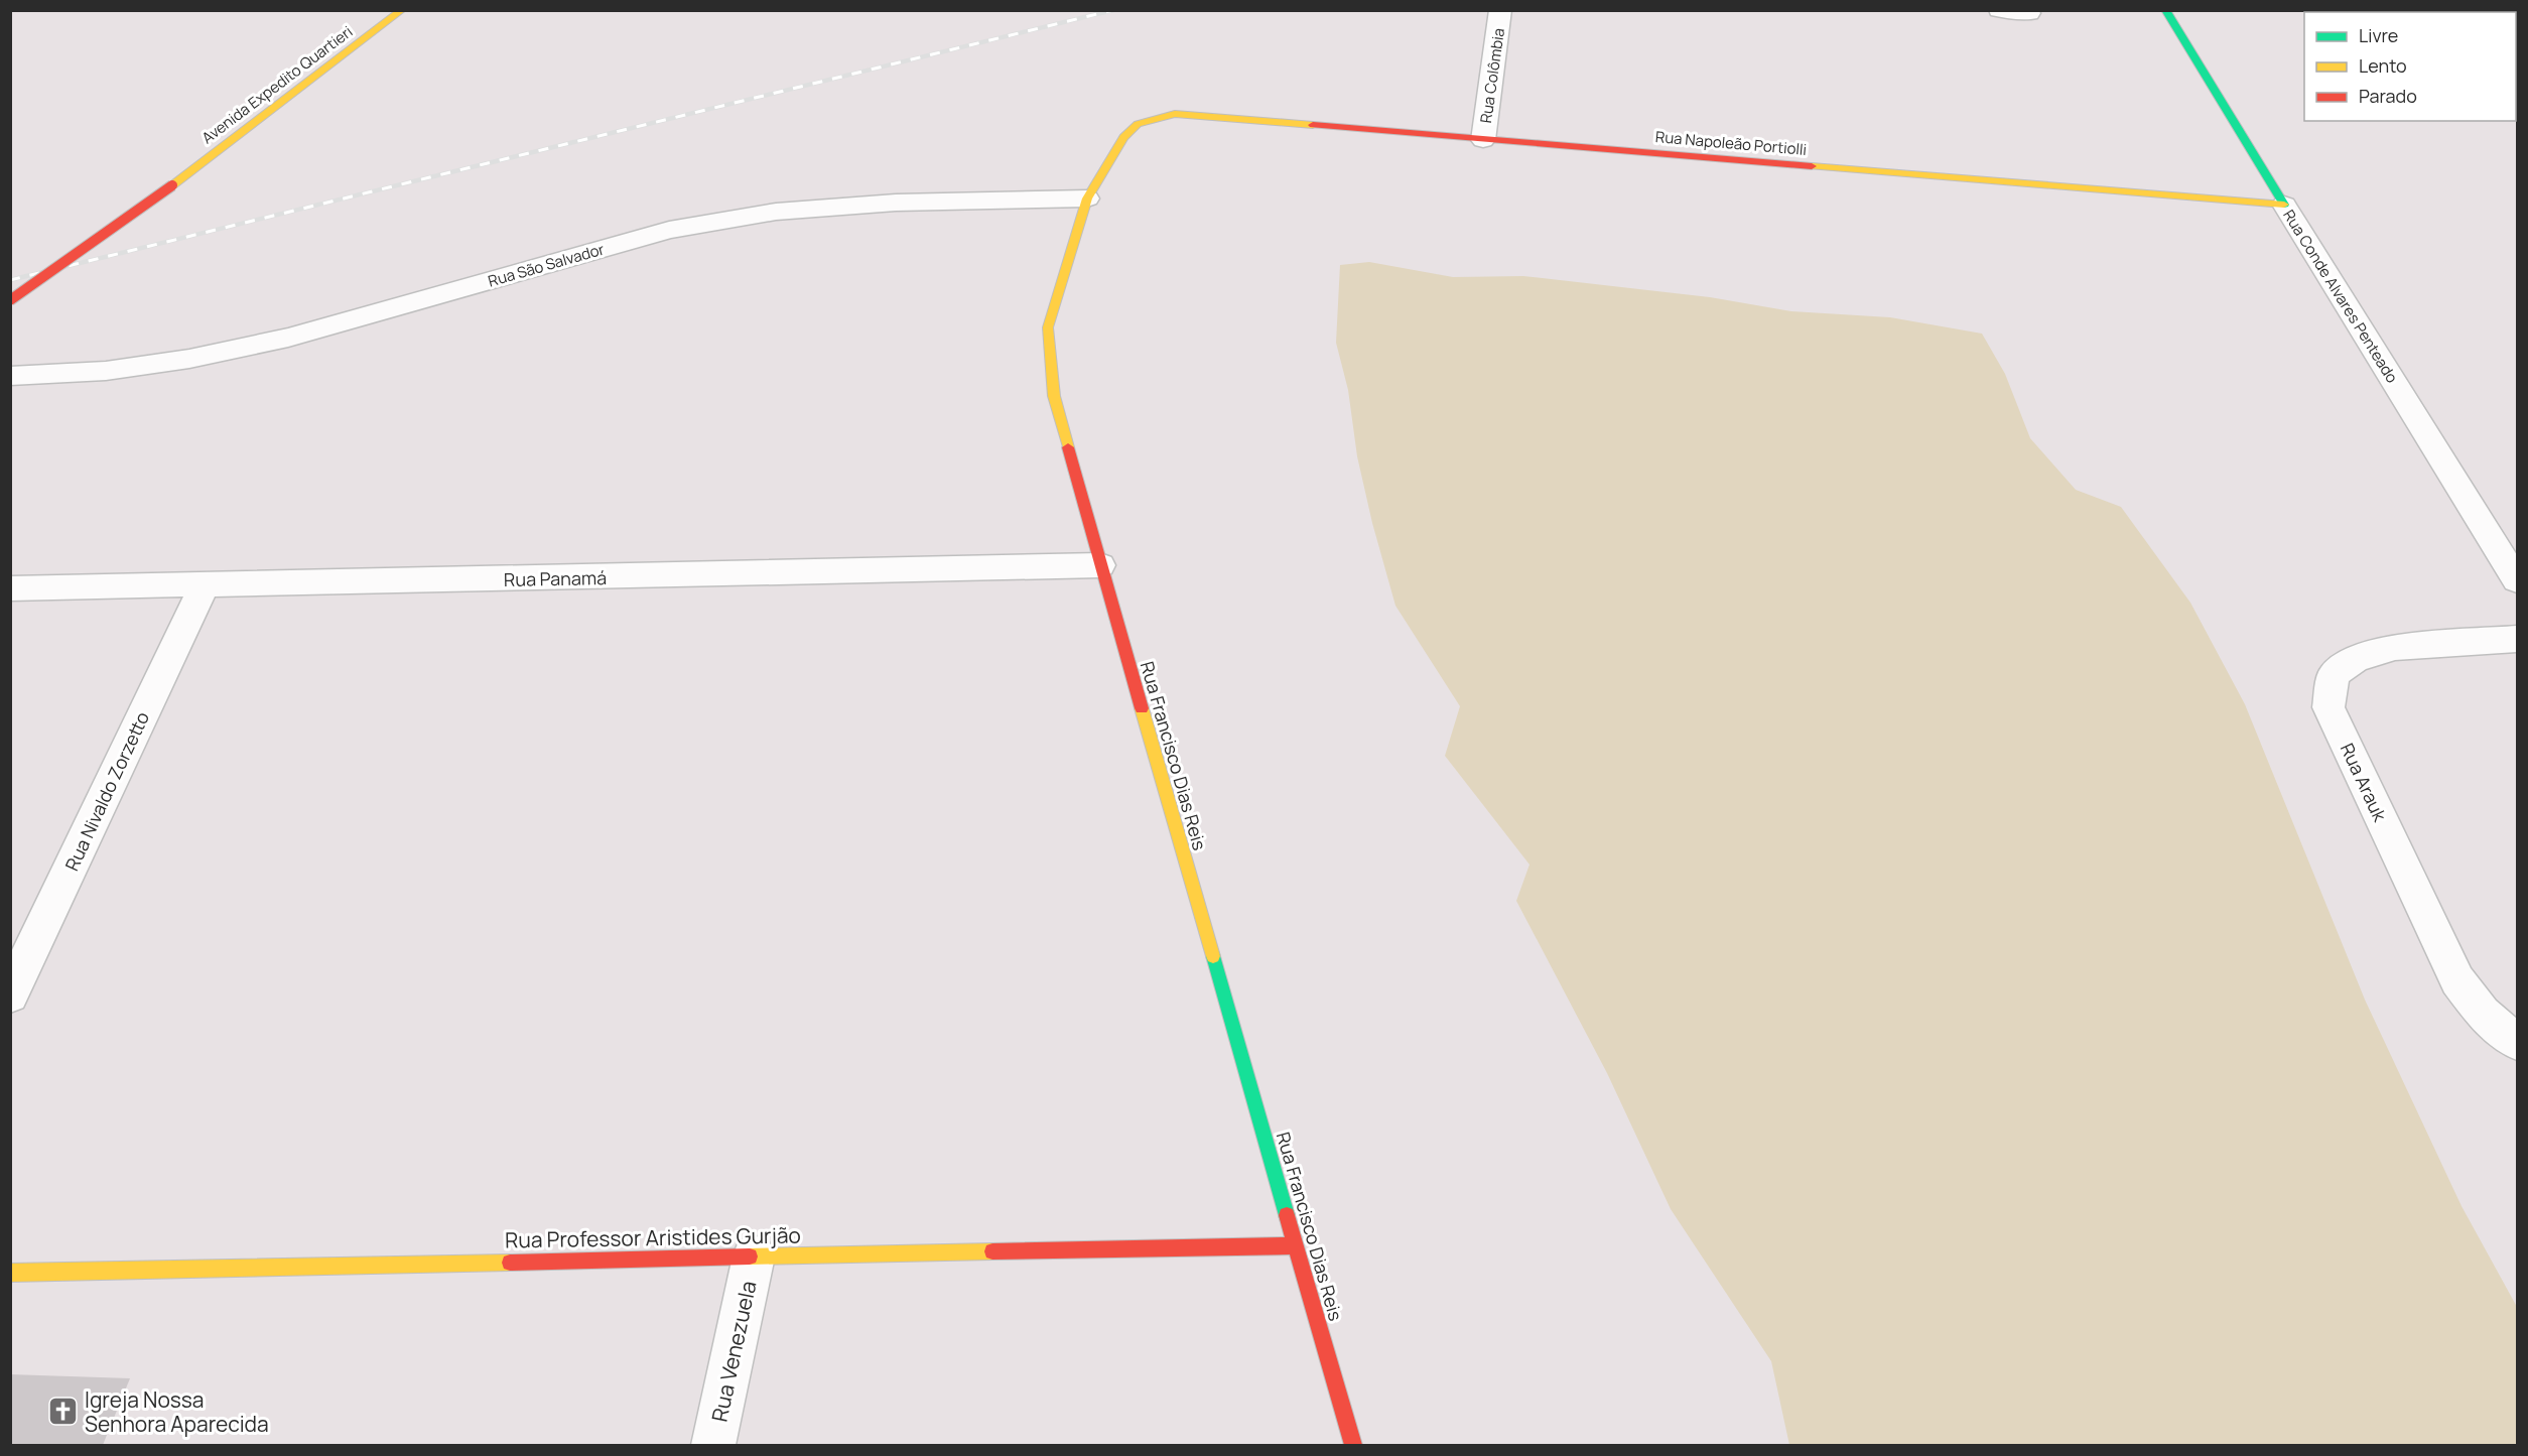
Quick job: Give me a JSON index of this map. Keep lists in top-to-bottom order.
{
  "streets": {
    "street": [
      "Rua Colômbia",
      "Avenida Expedito Quartieri",
      "Rua Napoleão Portiolli",
      "Rua São Salvador",
      "Rua Conde Alvares Penteado",
      "Rua Panamá",
      "Rua Francisco Dias Reis",
      "Rua Arauk",
      "Rua Nivaldo Zorzetto",
      "Rua Professor Aristides Gurjão",
      "Rua Venezuela"
    ]
  },
  "crossings": [
    ["Rua Colômbia", "Rua Napoleão Portiolli"],
    ["Rua Napoleão Portiolli", "Rua Conde Alvares Penteado"],
    ["Rua Napoleão Portiolli", "Rua Francisco Dias Reis"],
    ["Rua São Salvador", "Rua Francisco Dias Reis"],
    ["Rua Panamá", "Rua Francisco Dias Reis"],
    ["Rua Panamá", "Rua Nivaldo Zorzetto"],
    ["Rua Francisco Dias Reis", "Rua Professor Aristides Gurjão"],
    ["Rua Professor Aristides Gurjão", "Rua Venezuela"]
  ],
  "places": {
    "church": ["Igreja Nossa Senhora Aparecida"]
  },
  "legend": ["Livre", "Lento", "Parado"]
}
